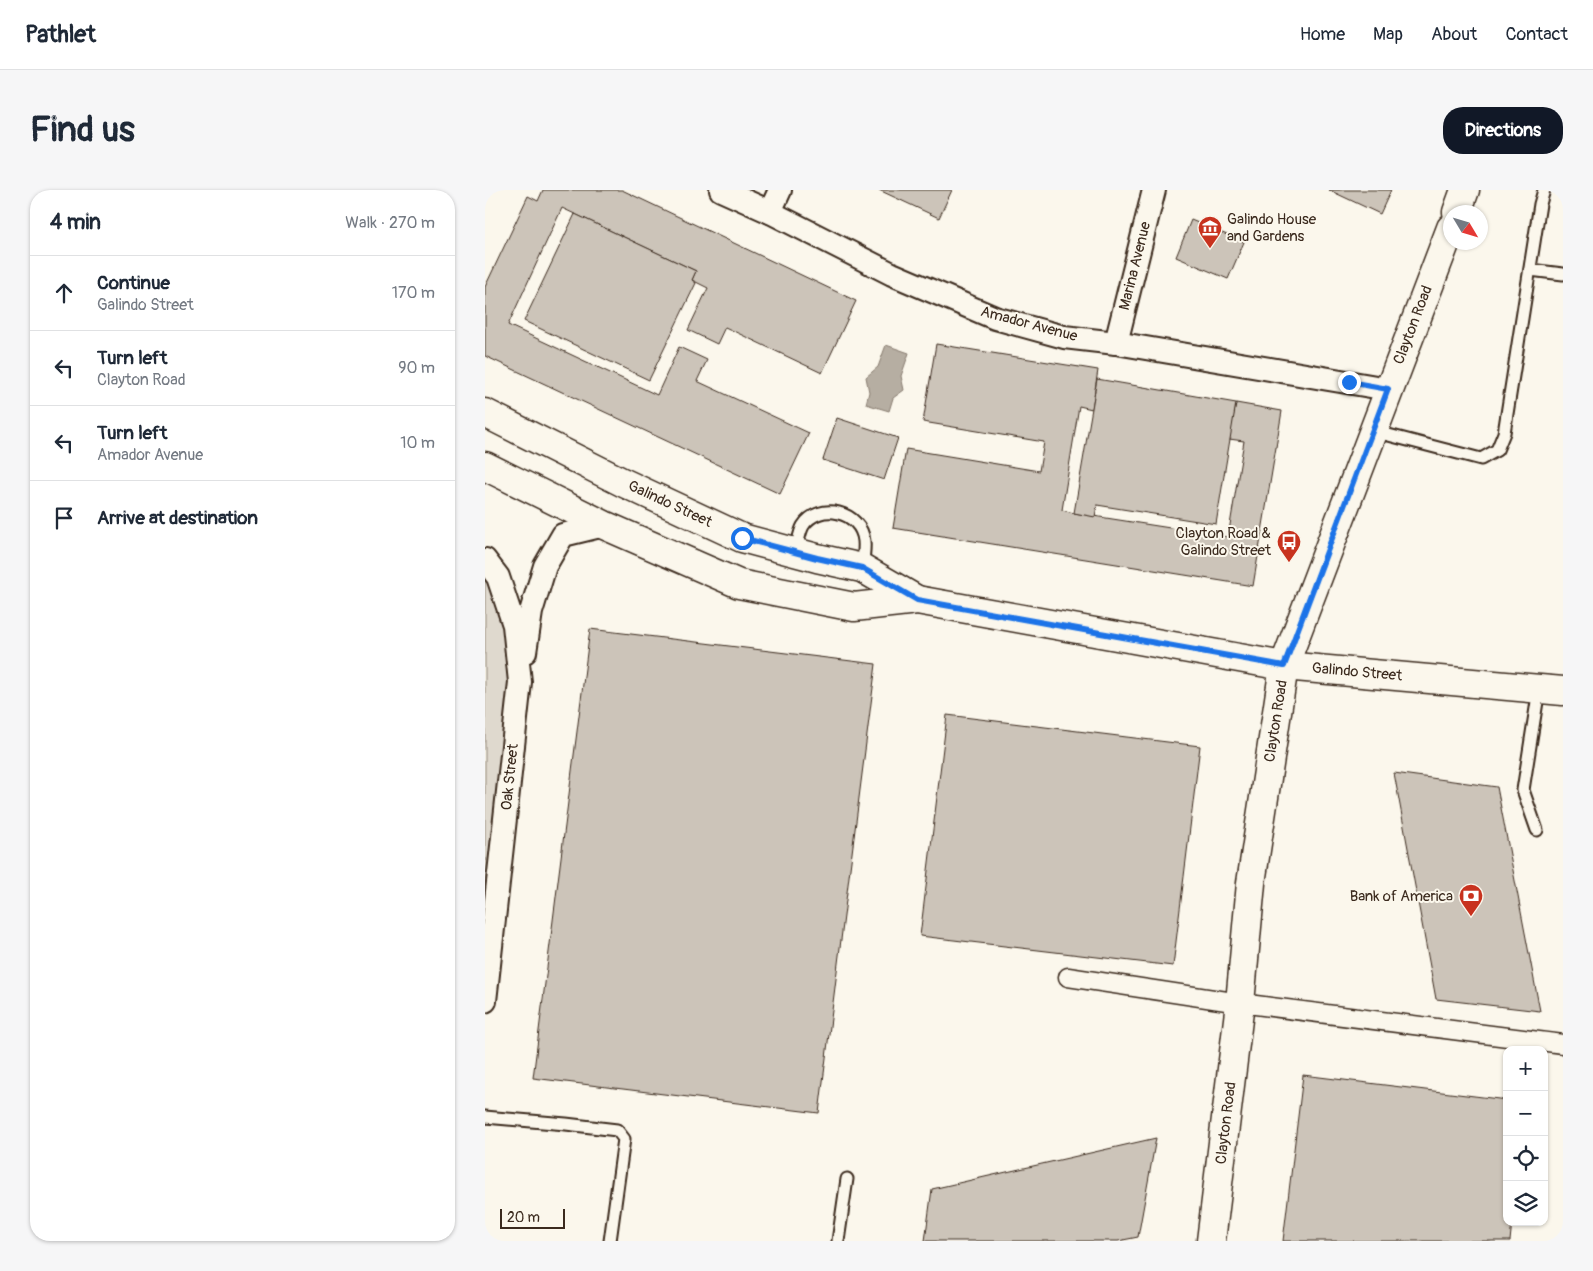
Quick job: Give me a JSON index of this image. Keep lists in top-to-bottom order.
{
  "streets": {
    "main road": ["Clayton Road", "Galindo Street"],
    "street": ["Marina Avenue", "Amador Avenue", "Oak Street"]
  },
  "crossings": [
    ["Marina Avenue", "Amador Avenue"],
    ["Amador Avenue", "Clayton Road"],
    ["Clayton Road", "Galindo Street"]
  ],
  "places": {
    "museum": ["Galindo House and Gardens"],
    "bus stop": ["Clayton Road & Galindo Street"],
    "bank": ["Bank of America"]
  },
  "scale_bar": "20 m",
  "north": "bottom right",
  "page": {
    "header": "Pathlet",
    "nav": [
      "Home",
      "Map",
      "About",
      "Contact"
    ],
    "buttons": "Directions",
    "title": "Find us",
    "heading": ["4 min", "Walk · 270 m"],
    "list": [
      ["Continue", "Galindo Street", "170 m"],
      ["Turn left", "Clayton Road", "90 m"],
      ["Turn left", "Amador Avenue", "10 m"],
      "Arrive at destination"
    ],
    "map_buttons": ["+", "−"],
    "scale": "20 m"
  }
}
